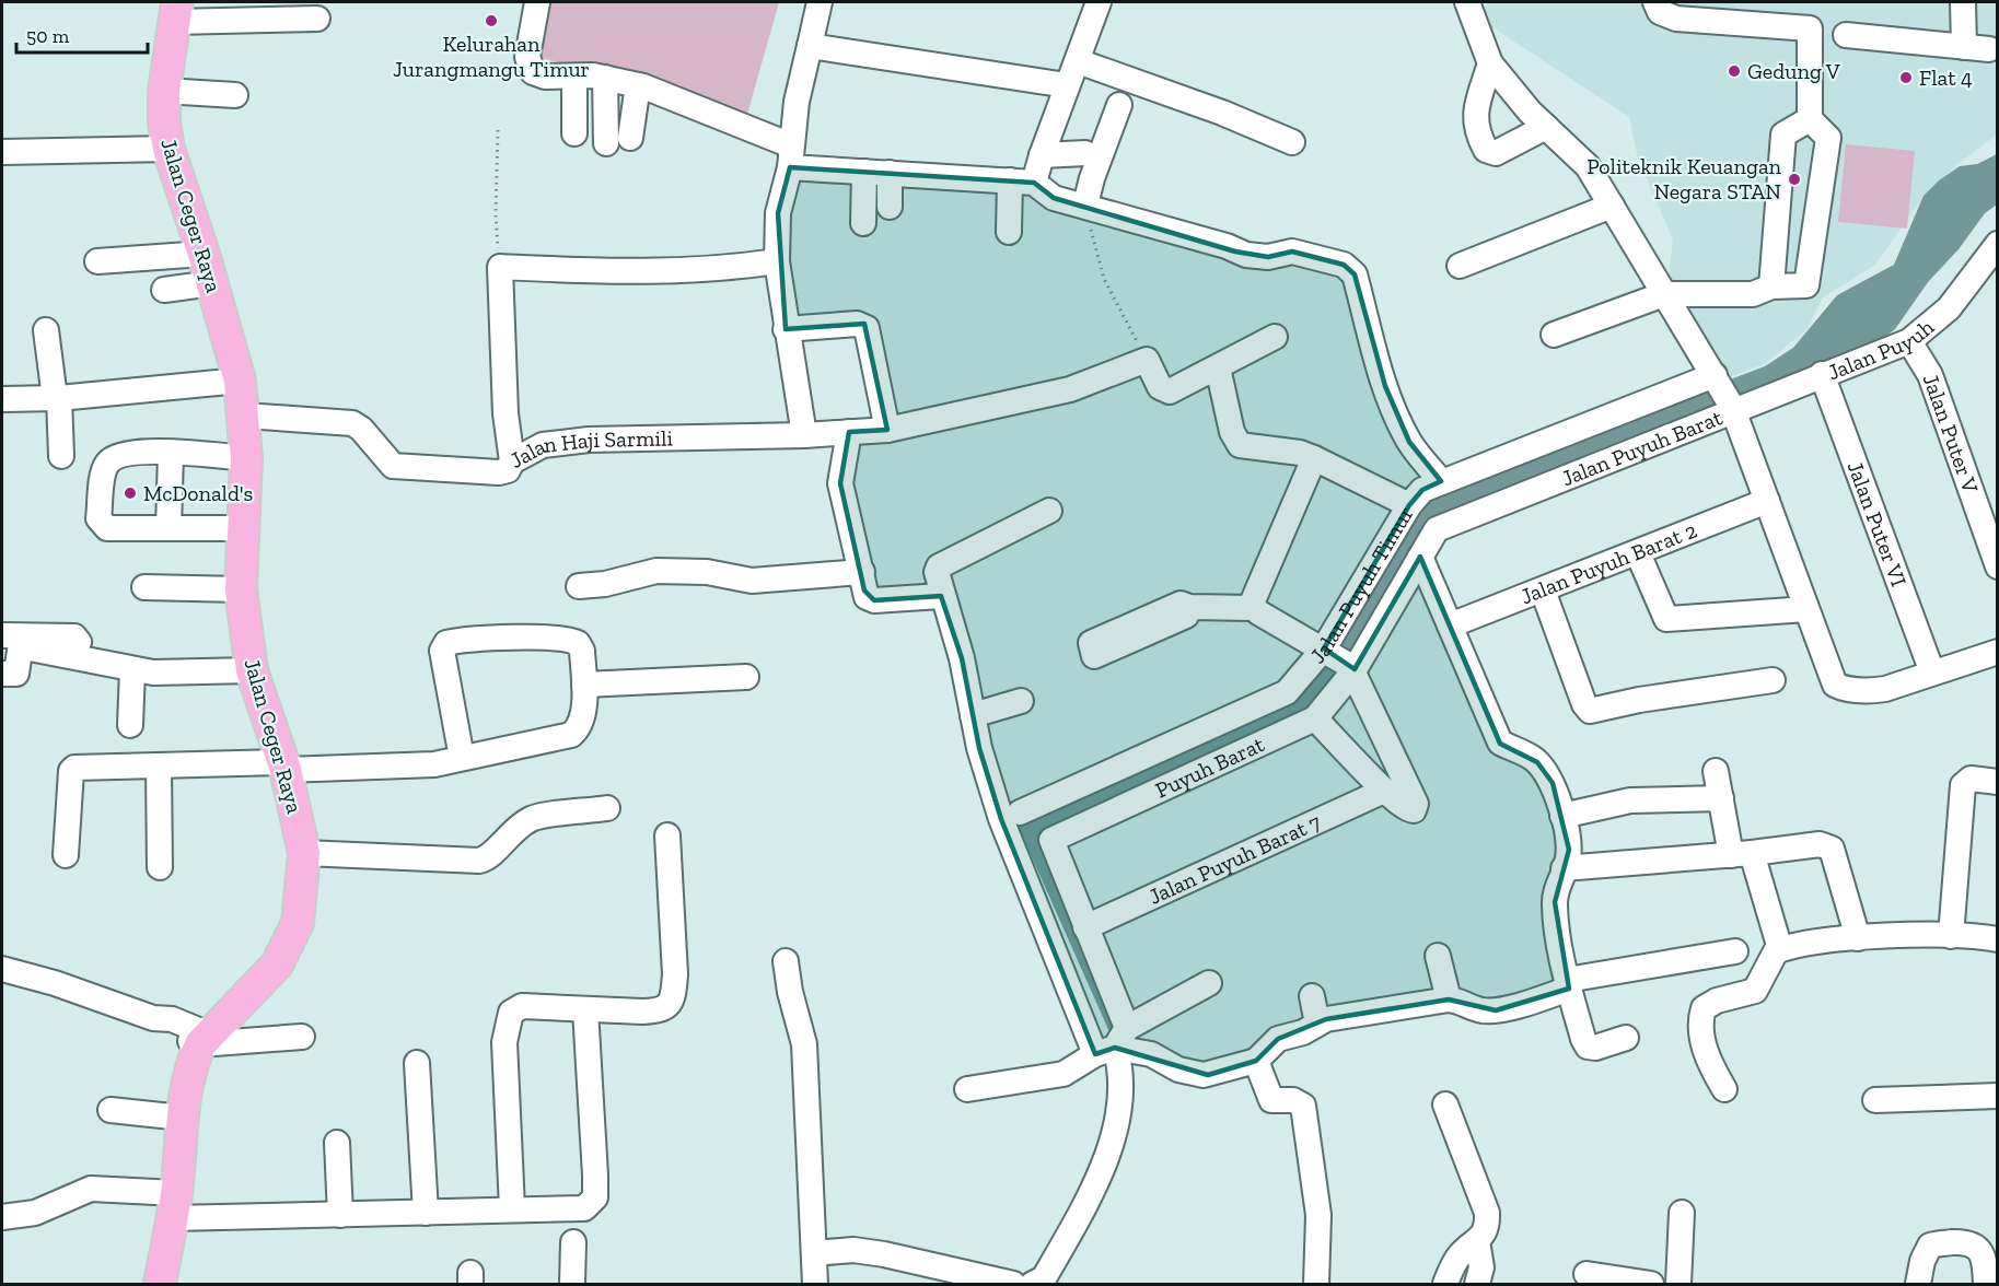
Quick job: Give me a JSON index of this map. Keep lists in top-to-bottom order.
{
  "streets": {
    "main road": ["Jalan Ceger Raya"],
    "street": [
      "Jalan Puyuh",
      "Jalan Puter V",
      "Jalan Puyuh Barat",
      "Jalan Haji Sarmili",
      "Jalan Puter VI",
      "Jalan Puyuh Barat 2",
      "Jalan Puyuh Timur",
      "Puyuh Barat",
      "Jalan Puyuh Barat 7"
    ]
  },
  "crossings": [
    ["Jalan Ceger Raya", "Jalan Haji Sarmili"],
    ["Jalan Puyuh", "Jalan Puter V"],
    ["Jalan Puyuh", "Jalan Puyuh Barat"],
    ["Jalan Puyuh", "Jalan Puter VI"],
    ["Jalan Puyuh Barat", "Jalan Puter VI"],
    ["Jalan Puyuh Barat", "Jalan Puyuh Barat 2"],
    ["Jalan Puyuh Barat", "Puyuh Barat"],
    ["Puyuh Barat", "Jalan Puyuh Barat 7"]
  ],
  "places": [
    "Kelurahan Jurangmangu Timur",
    "Gedung V",
    "Flat 4",
    "Politeknik Keuangan Negara STAN",
    "McDonald's"
  ],
  "scale_bar": "50 m"
}
